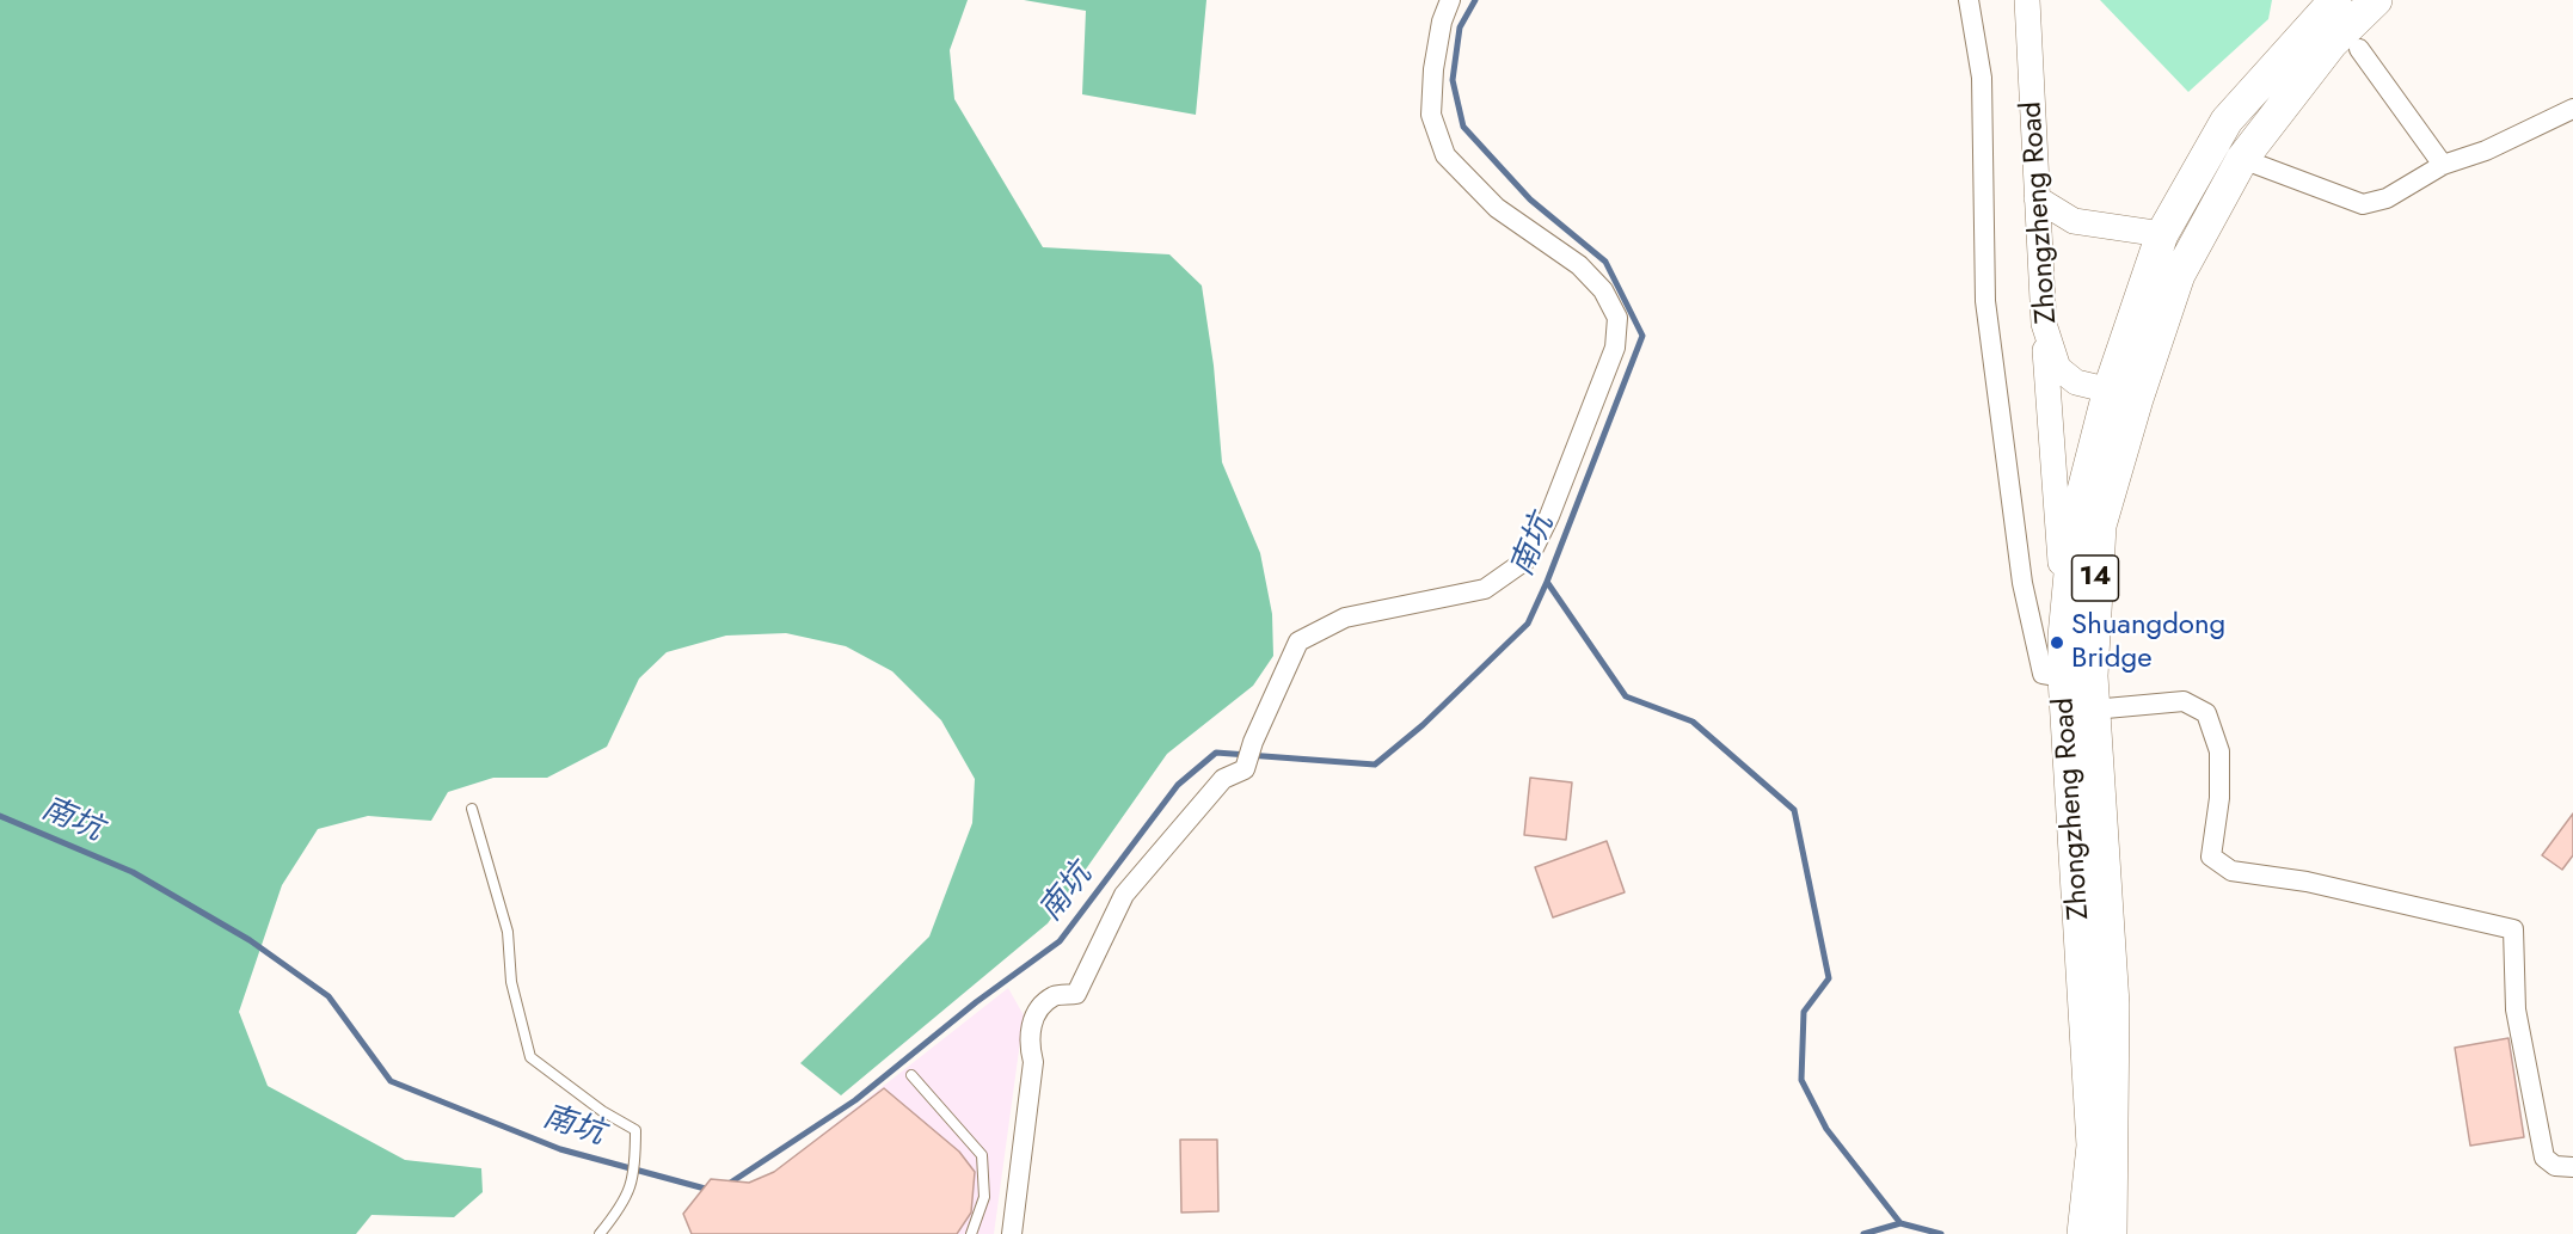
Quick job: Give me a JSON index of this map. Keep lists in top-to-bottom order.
{
  "streets": {
    "main road": ["Zhongzheng Road", "14"]
  },
  "water": ["南坑"],
  "places": ["Shuangdong Bridge"]
}
